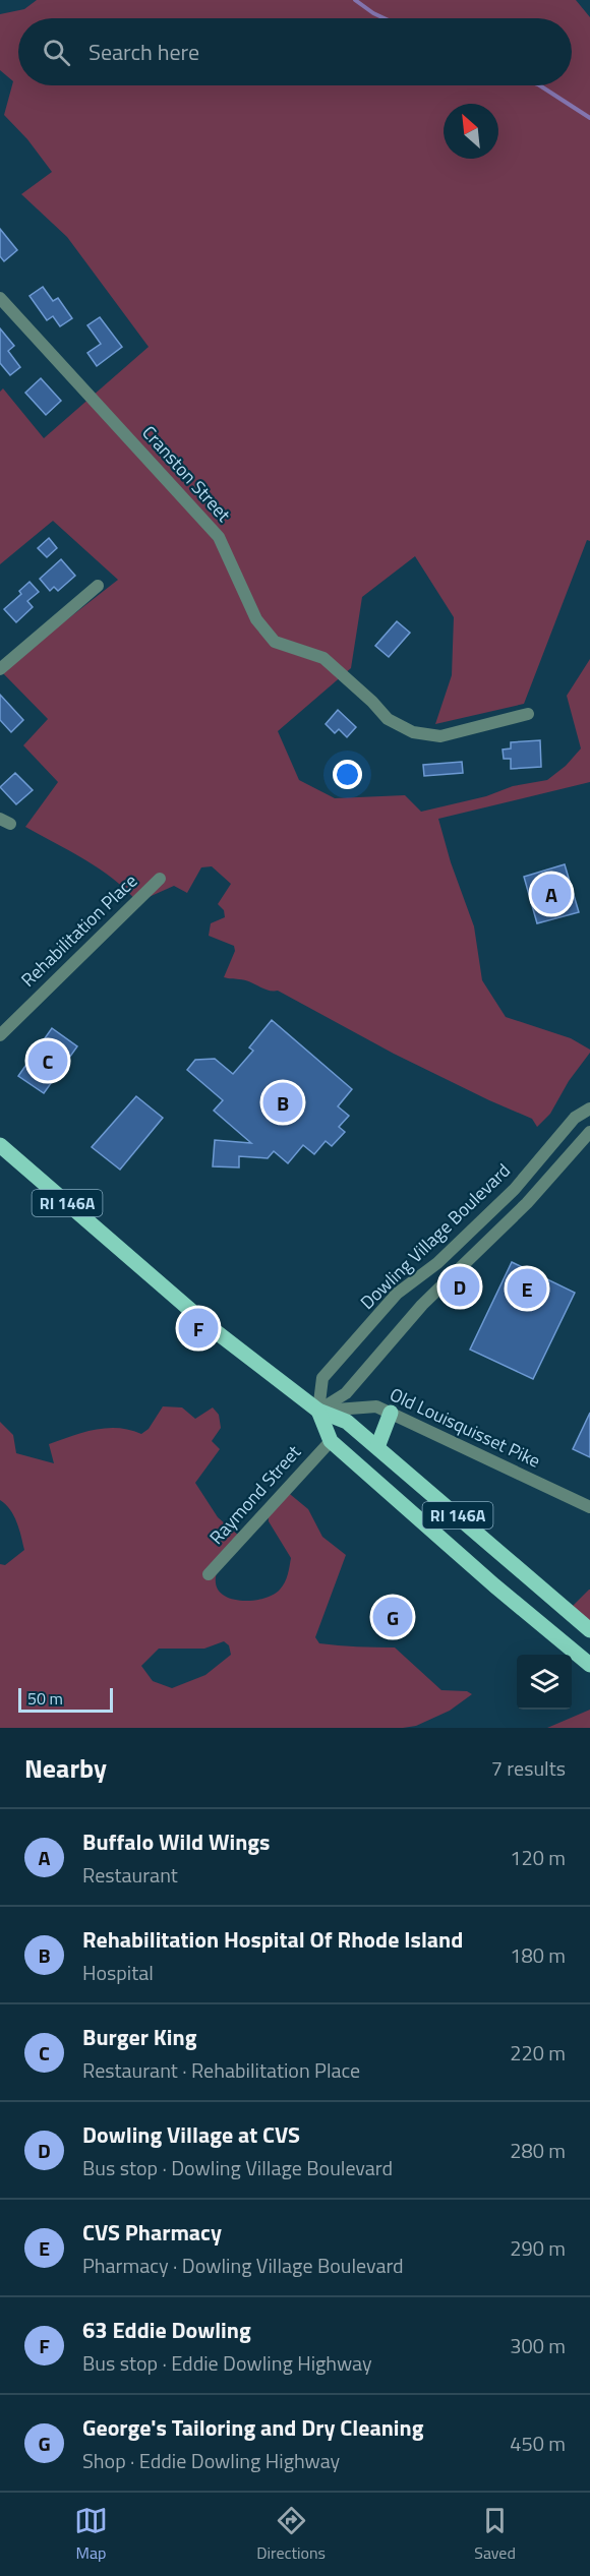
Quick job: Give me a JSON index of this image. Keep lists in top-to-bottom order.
{
  "streets": {
    "main road": ["RI 146A"],
    "street": [
      "Cranston Street",
      "Rehabilitation Place",
      "Dowling Village Boulevard",
      "Old Louisquisset Pike",
      "Raymond Street"
    ]
  },
  "crossings": [
    ["RI 146A", "Dowling Village Boulevard"],
    ["RI 146A", "Old Louisquisset Pike"],
    ["RI 146A", "Raymond Street"],
    ["Dowling Village Boulevard", "Old Louisquisset Pike"]
  ],
  "scale_bar": "50 m",
  "north": "top left",
  "page": {
    "search": "Search here",
    "pins": [
      "A",
      "C",
      "B",
      "D",
      "E",
      "F",
      "G"
    ],
    "scale": "50 m",
    "heading": ["Nearby", "7 results"],
    "list": [
      {
        "mark": "A",
        "name": "Buffalo Wild Wings",
        "note": "Restaurant",
        "value": "120 m"
      },
      {
        "mark": "B",
        "name": "Rehabilitation Hospital Of Rhode Island",
        "note": "Hospital",
        "value": "180 m"
      },
      {
        "mark": "C",
        "name": "Burger King",
        "note": "Restaurant · Rehabilitation Place",
        "value": "220 m"
      },
      {
        "mark": "D",
        "name": "Dowling Village at CVS",
        "note": "Bus stop · Dowling Village Boulevard",
        "value": "280 m"
      },
      {
        "mark": "E",
        "name": "CVS Pharmacy",
        "note": "Pharmacy · Dowling Village Boulevard",
        "value": "290 m"
      },
      {
        "mark": "F",
        "name": "63 Eddie Dowling",
        "note": "Bus stop · Eddie Dowling Highway",
        "value": "300 m"
      },
      {
        "mark": "G",
        "name": "George's Tailoring and Dry Cleaning",
        "note": "Shop · Eddie Dowling Highway",
        "value": "450 m"
      }
    ],
    "nav": ["Map", "Directions", "Saved"]
  }
}
